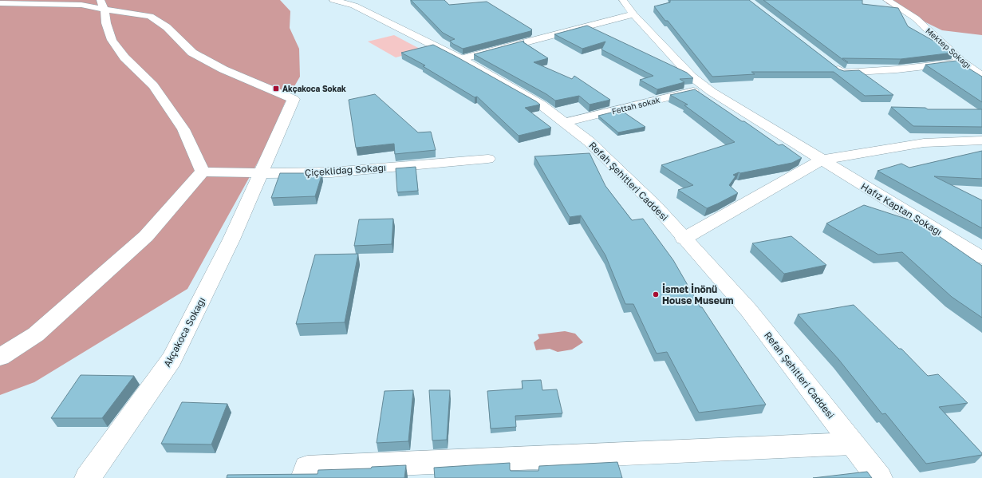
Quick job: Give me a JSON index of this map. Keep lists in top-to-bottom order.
{
  "streets": {
    "street": [
      "Mektep Sokağı",
      "Fettah sokak",
      "Çiçeklidağ Sokağı",
      "Refah Şehitleri Caddesi",
      "Hafız Kaptan Sokağı",
      "Akçakoca Sokağı"
    ]
  },
  "crossings": [
    ["Fettah sokak", "Refah Şehitleri Caddesi"],
    ["Fettah sokak", "Hafız Kaptan Sokağı"],
    ["Çiçeklidağ Sokağı", "Akçakoca Sokağı"]
  ],
  "places": {
    "transit": ["Akçakoca Sokak"],
    "other": ["İsmet İnönü House Museum"]
  }
}
